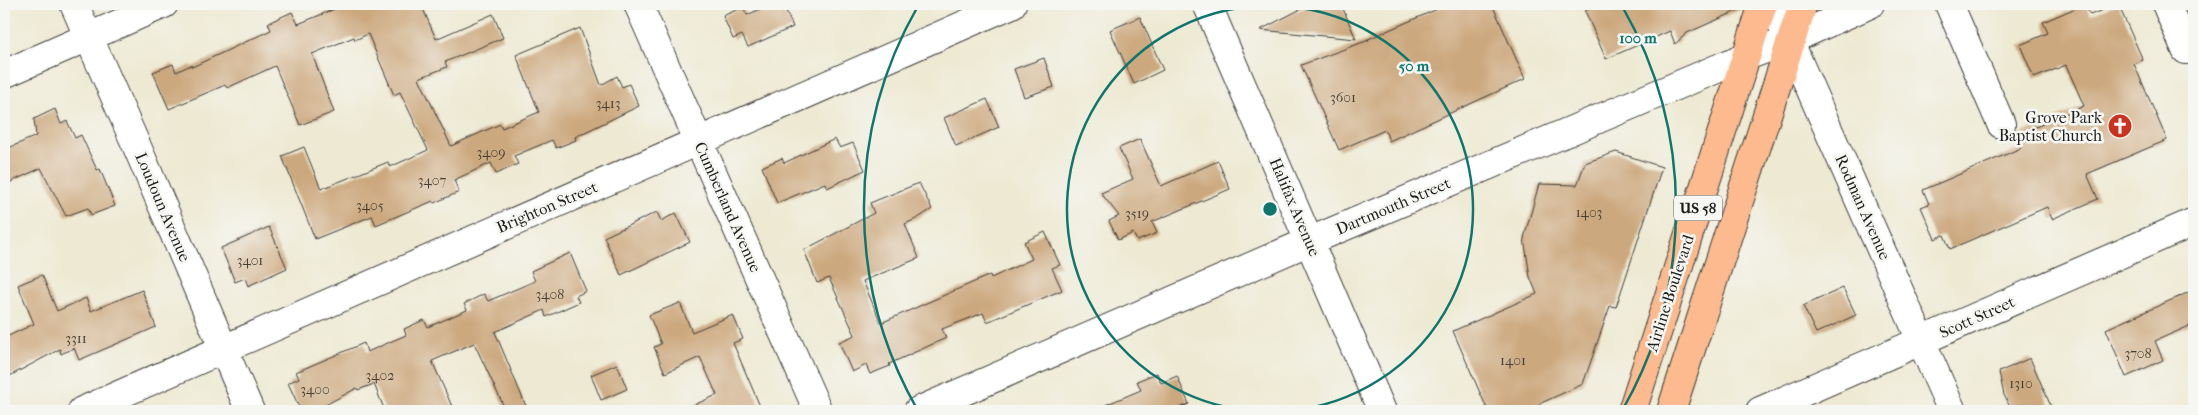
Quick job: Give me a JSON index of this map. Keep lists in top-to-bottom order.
{
  "streets": {
    "main road": ["US 58", "Airline Boulevard"],
    "street": [
      "Dartmouth Street",
      "Loudoun Avenue",
      "Brighton Street",
      "Cumberland Avenue",
      "Halifax Avenue",
      "Rodman Avenue",
      "Scott Street"
    ]
  },
  "crossings": [
    ["Dartmouth Street", "Halifax Avenue"],
    ["Dartmouth Street", "Rodman Avenue"],
    ["Dartmouth Street", "US 58"],
    ["Dartmouth Street", "Airline Boulevard"],
    ["Loudoun Avenue", "Brighton Street"],
    ["Brighton Street", "Cumberland Avenue"],
    ["Rodman Avenue", "US 58"],
    ["Rodman Avenue", "Scott Street"]
  ],
  "places": {
    "church": ["Grove Park Baptist Church"]
  },
  "house_numbers": [
    "3601",
    "3413",
    "3409",
    "3407",
    "3405",
    "1403",
    "3519",
    "3401",
    "3408",
    "3311",
    "3708",
    "1401",
    "3402",
    "1310",
    "3400"
  ],
  "rings": ["100 m", "50 m"]
}
